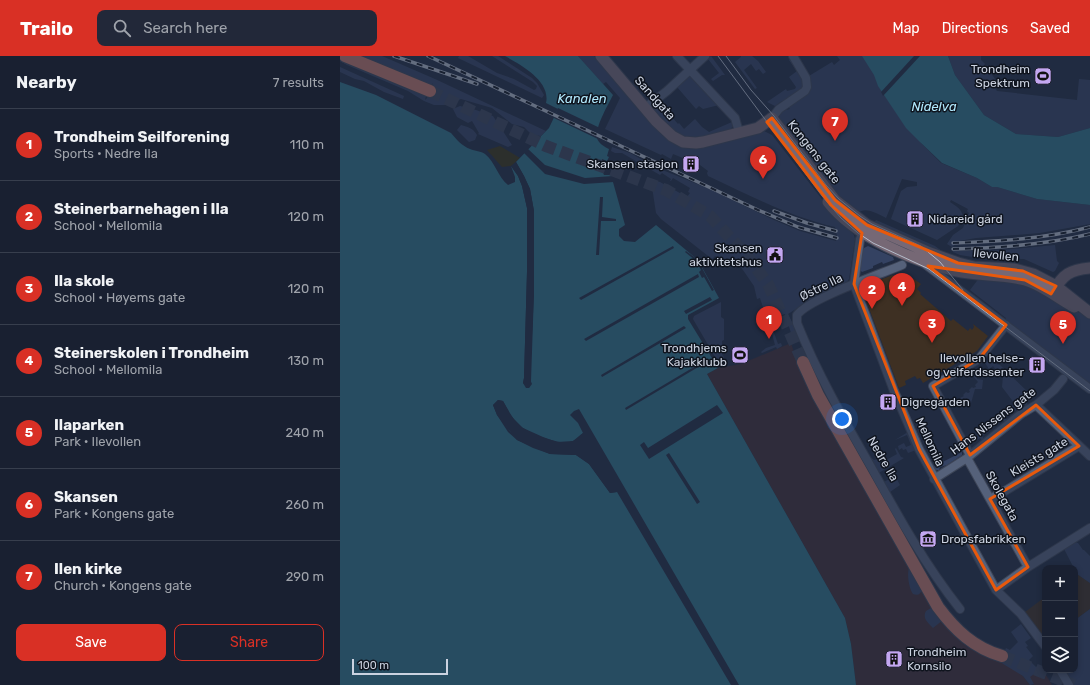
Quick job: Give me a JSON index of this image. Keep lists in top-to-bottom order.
{
  "streets": {
    "main road": ["Sandgata", "Kongens gate", "Ilevollen"],
    "street": [
      "Østre Ila",
      "Hans Nissens gate",
      "Mellomila",
      "Kleists gate",
      "Nedre Ila",
      "Skolegata"
    ]
  },
  "crossings": [
    ["Sandgata", "Kongens gate"],
    ["Kongens gate", "Ilevollen"],
    ["Kongens gate", "Mellomila"],
    ["Ilevollen", "Skolegata"],
    ["Østre Ila", "Mellomila"],
    ["Østre Ila", "Nedre Ila"],
    ["Hans Nissens gate", "Mellomila"],
    ["Hans Nissens gate", "Skolegata"],
    ["Kleists gate", "Skolegata"]
  ],
  "water": ["Kanalen", "Nidelva"],
  "places": {
    "sports": ["Trondheim Spektrum", "Trondhjems Kajakklubb"],
    "building": [
      "Skansen stasjon",
      "Nidareid gård",
      "Ilevollen helse- og velferdssenter",
      "Digregården",
      "Trondheim Kornsilo"
    ],
    "public building": ["Skansen aktivitetshus"],
    "museum": ["Dropsfabrikken"]
  },
  "scale_bar": "100 m",
  "page": {
    "header": "Trailo",
    "search": "Search here",
    "nav": ["Map", "Directions", "Saved"],
    "heading": ["Nearby", "7 results"],
    "list": [
      {
        "mark": "1",
        "name": "Trondheim Seilforening",
        "note": "Sports · Nedre Ila",
        "value": "110 m"
      },
      {
        "mark": "2",
        "name": "Steinerbarnehagen i Ila",
        "note": "School · Mellomila",
        "value": "120 m"
      },
      {
        "mark": "3",
        "name": "Ila skole",
        "note": "School · Høyems gate",
        "value": "120 m"
      },
      {
        "mark": "4",
        "name": "Steinerskolen i Trondheim",
        "note": "School · Mellomila",
        "value": "130 m"
      },
      {
        "mark": "5",
        "name": "Ilaparken",
        "note": "Park · Ilevollen",
        "value": "240 m"
      },
      {
        "mark": "6",
        "name": "Skansen",
        "note": "Park · Kongens gate",
        "value": "260 m"
      },
      {
        "mark": "7",
        "name": "Ilen kirke",
        "note": "Church · Kongens gate",
        "value": "290 m"
      }
    ],
    "pins": [
      "7",
      "6",
      "4",
      "2",
      "1",
      "3",
      "5"
    ],
    "map_buttons": ["+", "−"],
    "buttons": ["Save", "Share"],
    "scale": "100 m"
  }
}
